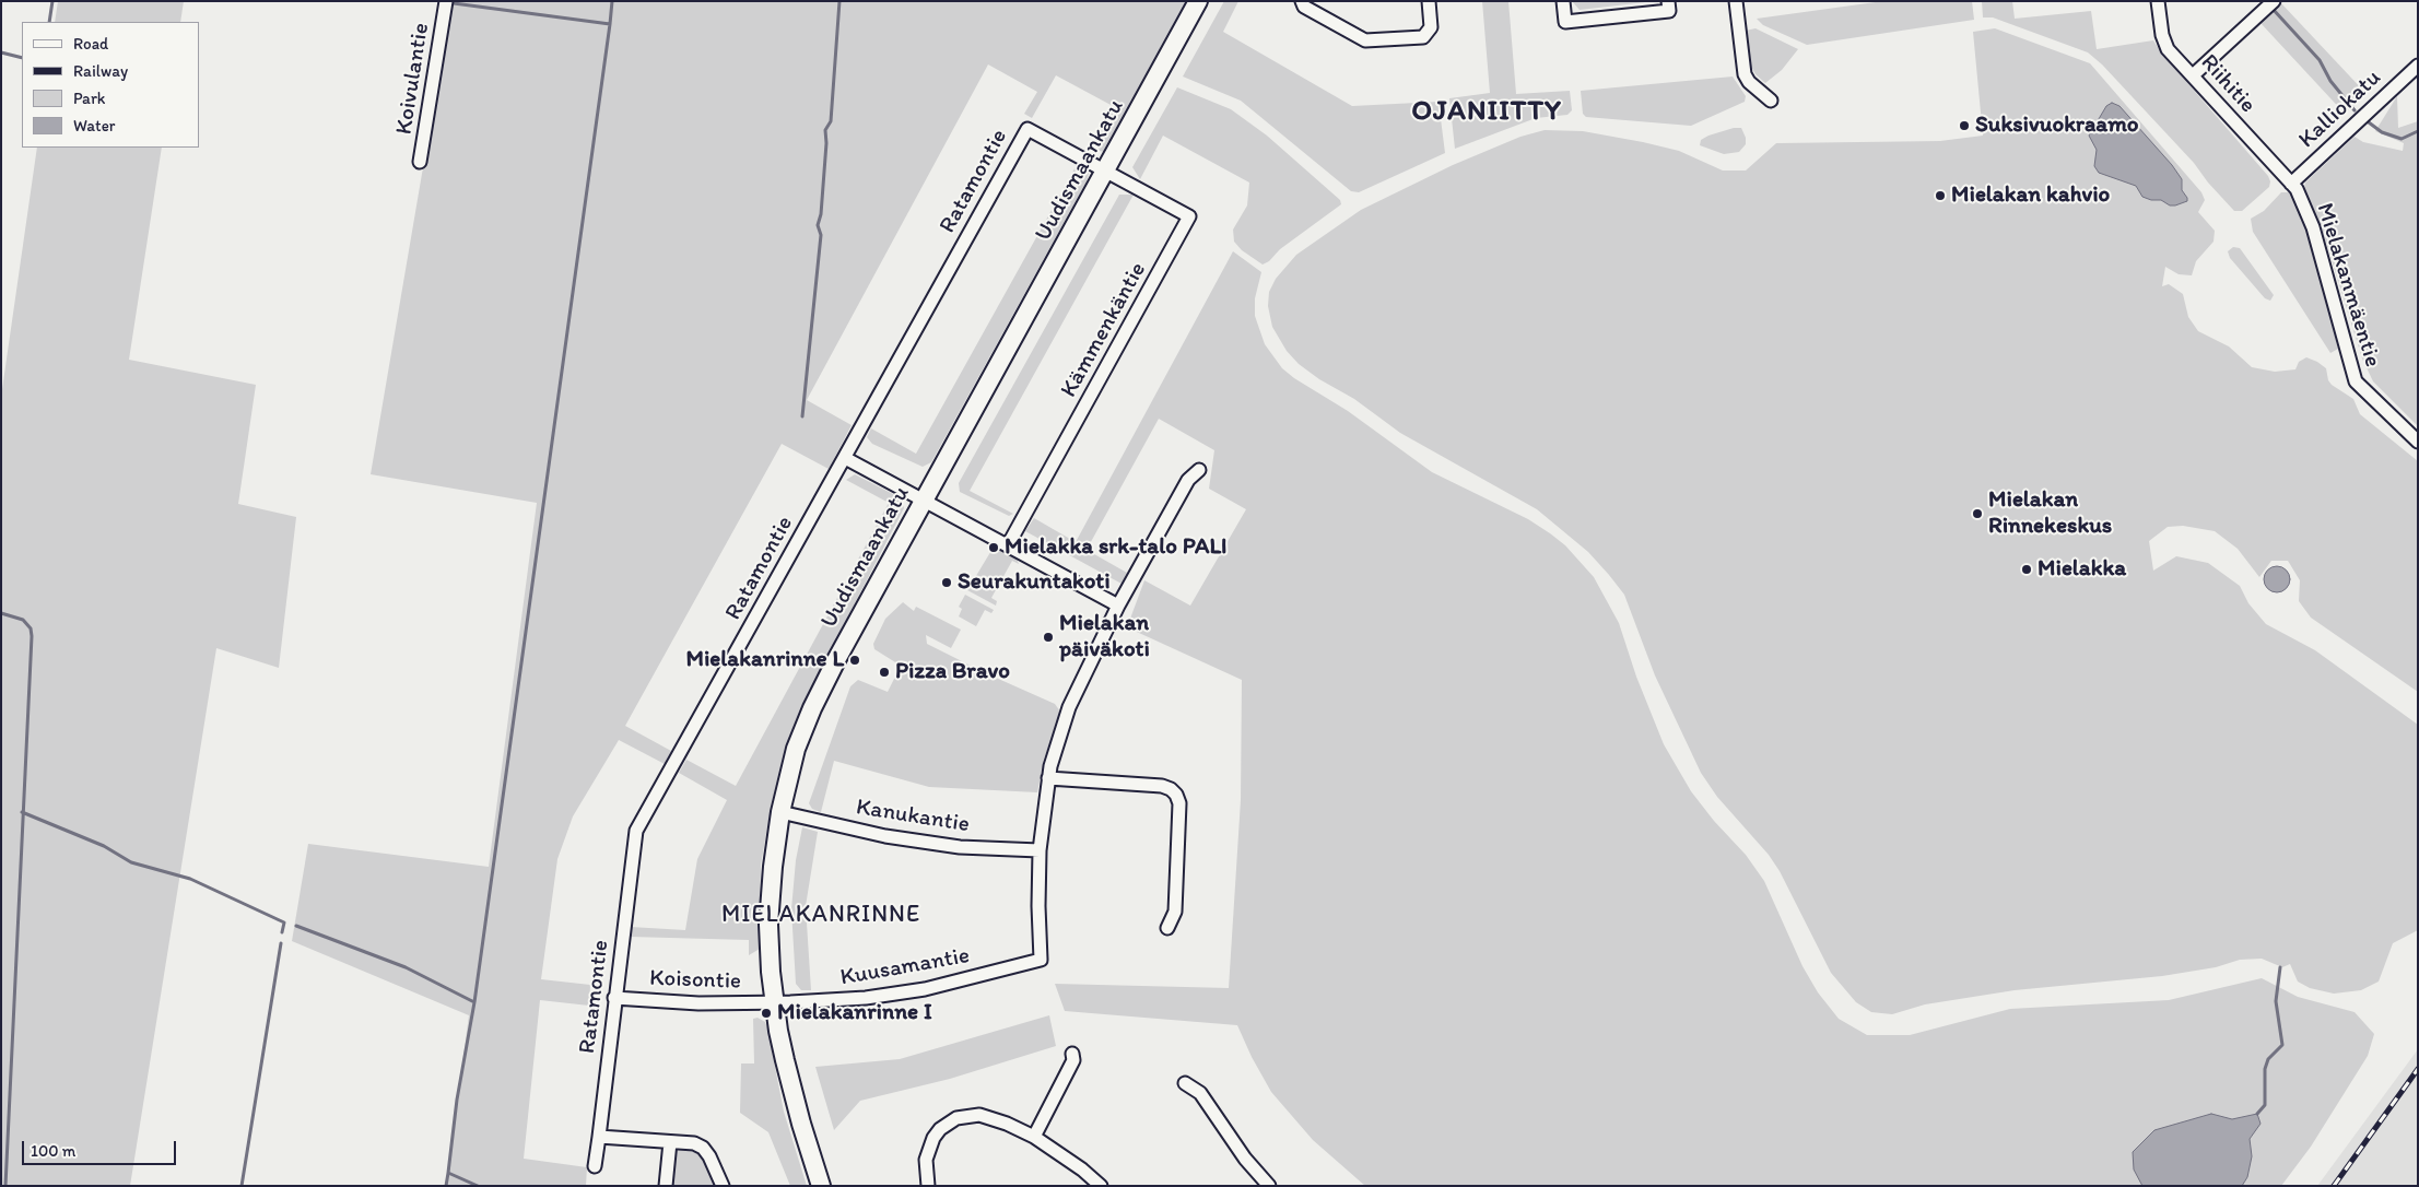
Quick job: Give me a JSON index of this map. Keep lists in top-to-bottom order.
{
  "streets": {
    "street": [
      "Koivulantie",
      "Riihitie",
      "Kalliokatu",
      "Uudismaankatu",
      "Ratamontie",
      "Mielakanmäentie",
      "Kämmenkäntie",
      "Kanukantie",
      "Kuusamantie",
      "Koisontie"
    ]
  },
  "crossings": [
    ["Riihitie", "Kalliokatu"],
    ["Riihitie", "Mielakanmäentie"],
    ["Kalliokatu", "Mielakanmäentie"],
    ["Uudismaankatu", "Ratamontie"],
    ["Uudismaankatu", "Kämmenkäntie"],
    ["Uudismaankatu", "Kanukantie"],
    ["Uudismaankatu", "Kuusamantie"],
    ["Uudismaankatu", "Koisontie"],
    ["Ratamontie", "Kämmenkäntie"],
    ["Ratamontie", "Koisontie"],
    ["Kanukantie", "Kuusamantie"],
    ["Kuusamantie", "Koisontie"]
  ],
  "districts": ["OJANIITTY", "MIELAKANRINNE"],
  "places": [
    "Suksivuokraamo",
    "Mielakan kahvio",
    "Mielakan Rinnekeskus",
    "Mielakka srk-talo PALI",
    "Mielakka",
    "Seurakuntakoti",
    "Mielakan päiväkoti",
    "Mielakanrinne L",
    "Pizza Bravo",
    "Mielakanrinne I"
  ],
  "legend": [
    "Road",
    "Railway",
    "Park",
    "Water"
  ],
  "scale_bar": "100 m"
}
